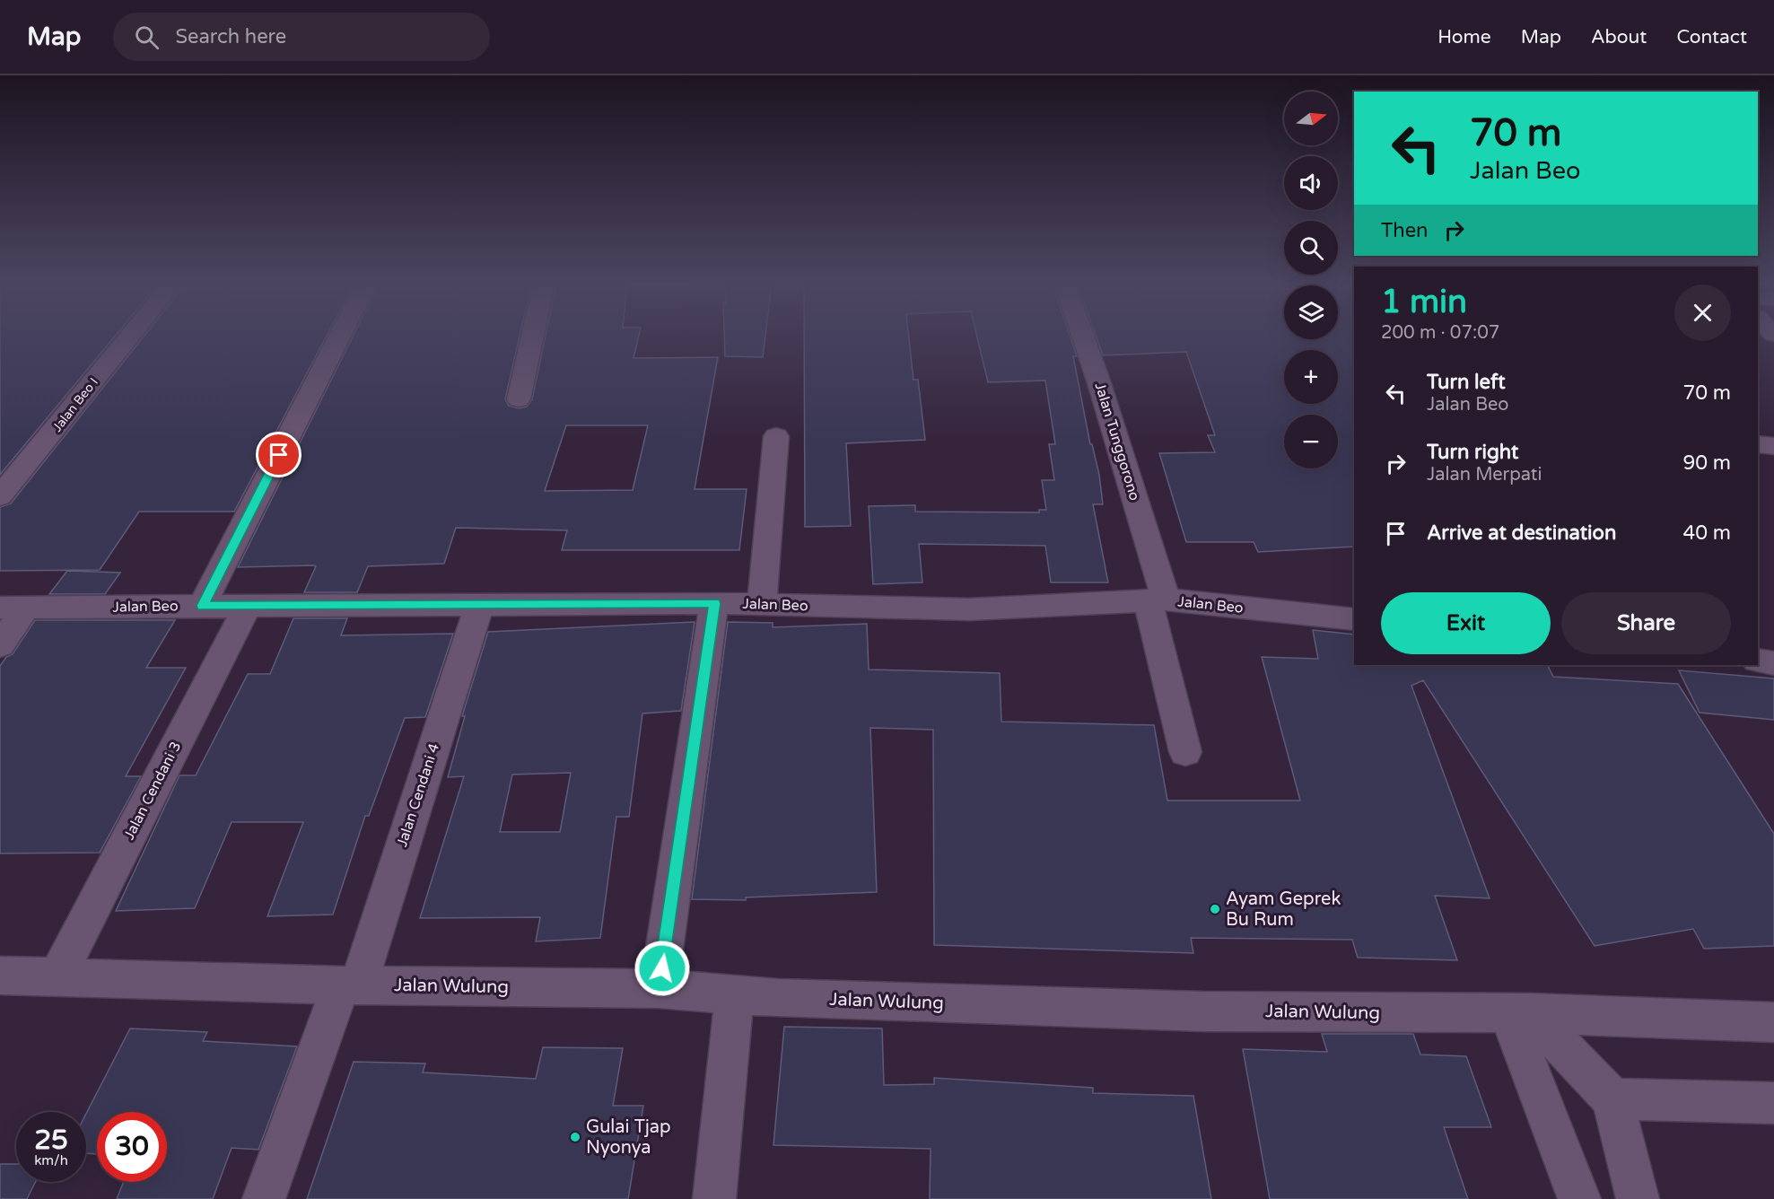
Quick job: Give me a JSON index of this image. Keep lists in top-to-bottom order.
{
  "streets": {
    "street": [
      "Jalan Beo I",
      "Jalan Tunggorono",
      "Jalan Beo",
      "Jalan Cendani 3",
      "Jalan Cendani 4",
      "Jalan Wulung"
    ]
  },
  "crossings": [
    ["Jalan Tunggorono", "Jalan Beo"],
    ["Jalan Beo", "Jalan Cendani 3"],
    ["Jalan Beo", "Jalan Cendani 4"],
    ["Jalan Cendani 3", "Jalan Wulung"],
    ["Jalan Cendani 4", "Jalan Wulung"]
  ],
  "places": ["Ayam Geprek Bu Rum", "Gulai Tjap Nyonya"],
  "north": "right",
  "page": {
    "header": "Map",
    "search": "Search here",
    "nav": [
      "Home",
      "Map",
      "About",
      "Contact"
    ],
    "map_buttons": ["+", "−"],
    "turn": ["70 m", "Jalan Beo"],
    "then": "Then",
    "heading": ["1 min", "200 m · 07:07"],
    "list": [
      {
        "name": "Turn left",
        "note": "Jalan Beo",
        "value": "70 m"
      },
      {
        "name": "Turn right",
        "note": "Jalan Merpati",
        "value": "90 m"
      },
      {
        "name": "Arrive at destination",
        "value": "40 m"
      }
    ],
    "buttons": ["Exit", "Share"],
    "speed": "25 km/h",
    "limit": "30"
  }
}
